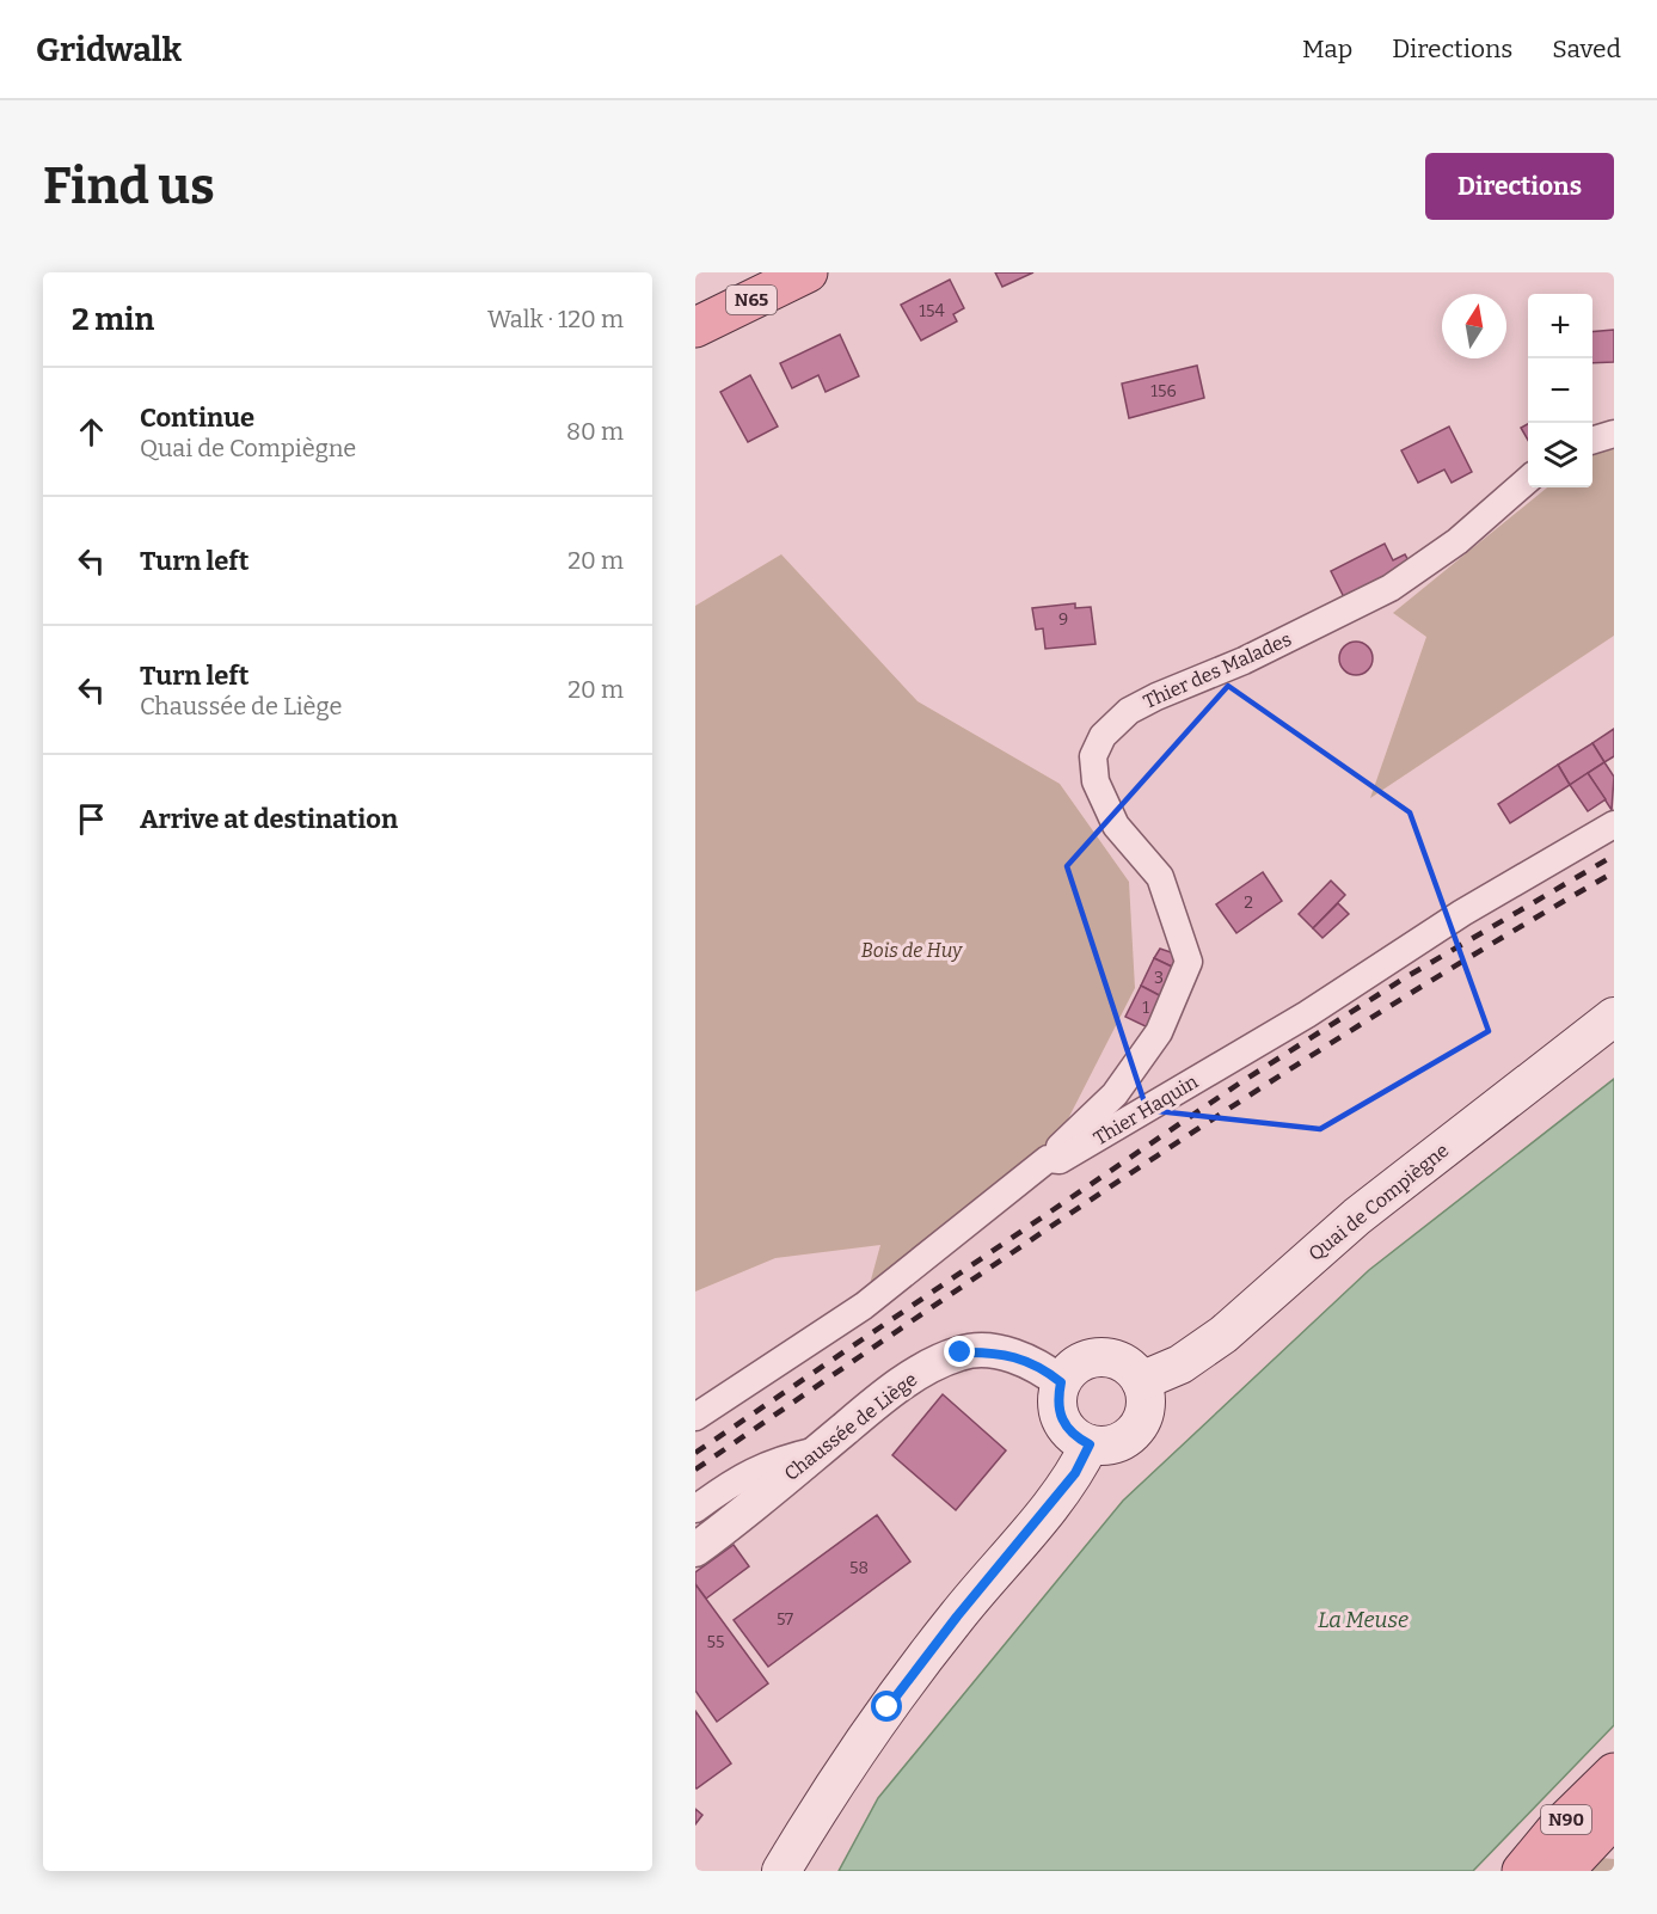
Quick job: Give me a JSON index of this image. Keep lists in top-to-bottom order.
{
  "streets": {
    "main road": ["N65", "Quai de Compiègne", "N90"],
    "street": ["Thier des Malades", "Thier Haquin", "Chaussée de Liège"]
  },
  "crossings": [
    ["Thier des Malades", "Thier Haquin"],
    ["Quai de Compiègne", "Chaussée de Liège"]
  ],
  "water": ["La Meuse"],
  "parks": ["Bois de Huy"],
  "house_numbers": [
    "154",
    "156",
    "9",
    "2",
    "3",
    "1",
    "58",
    "57",
    "55"
  ],
  "north": "top",
  "page": {
    "header": "Gridwalk",
    "nav": ["Map", "Directions", "Saved"],
    "buttons": "Directions",
    "title": "Find us",
    "heading": ["2 min", "Walk · 120 m"],
    "map_buttons": ["+", "−"],
    "list": [
      ["Continue", "Quai de Compiègne", "80 m"],
      ["Turn left", "20 m"],
      ["Turn left", "Chaussée de Liège", "20 m"],
      "Arrive at destination"
    ]
  }
}
